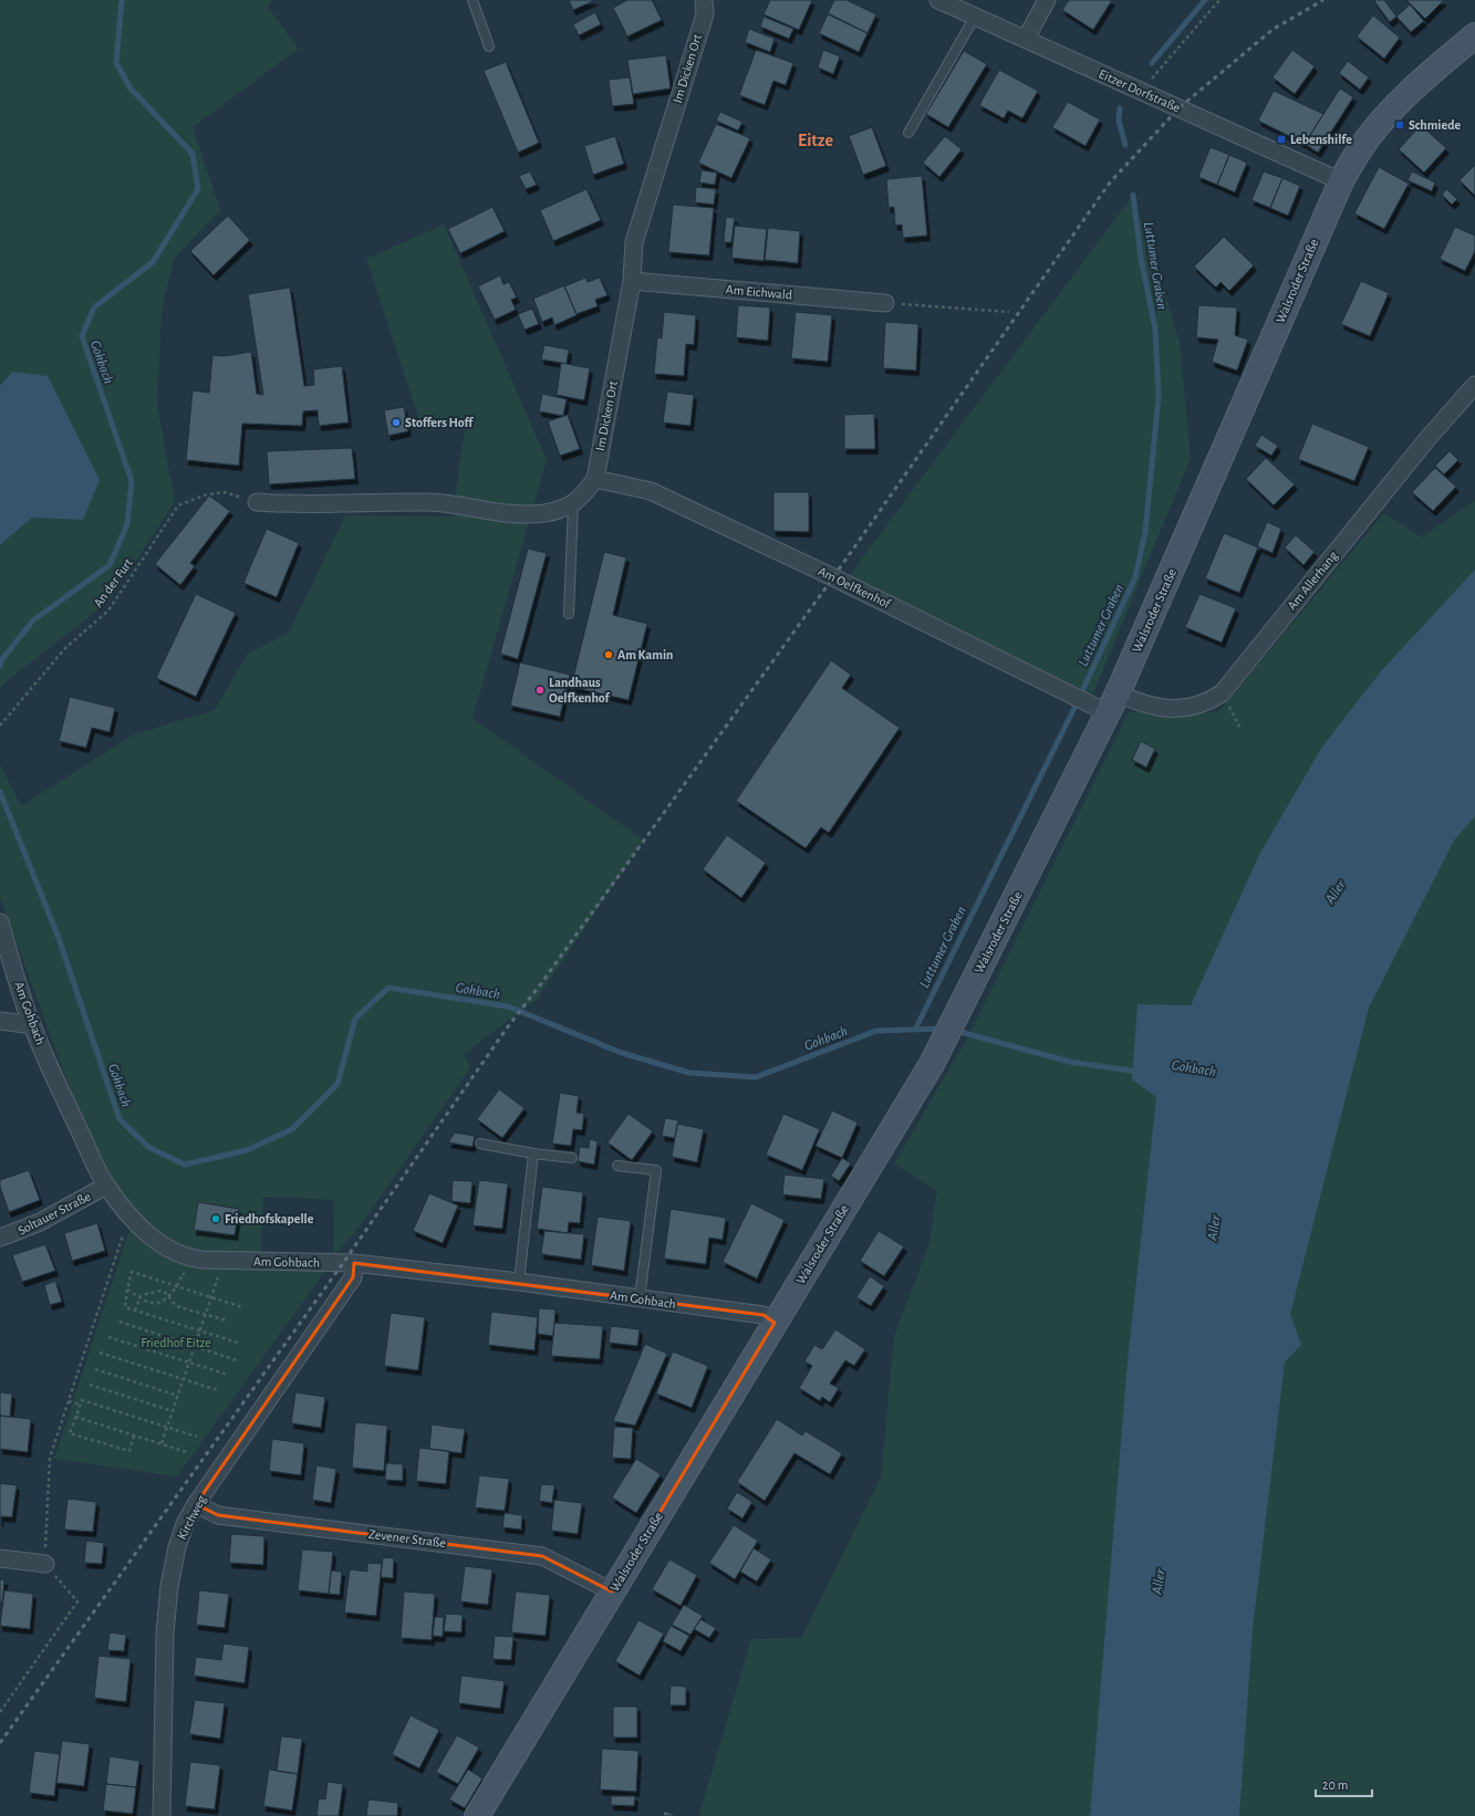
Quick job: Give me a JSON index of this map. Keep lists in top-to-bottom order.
{
  "streets": {
    "main road": ["Walsroder Straße"],
    "street": [
      "Im Dicken Ort",
      "Eitzer Dorfstraße",
      "Am Eichwald",
      "Am Allerhang",
      "Am Oelfkenhof",
      "Am Gohbach",
      "Soltauer Straße",
      "Kirchweg",
      "Zevener Straße"
    ],
    "path": ["An der Furt"]
  },
  "crossings": [
    ["Im Dicken Ort", "Am Eichwald"],
    ["Im Dicken Ort", "An der Furt"],
    ["Im Dicken Ort", "Am Oelfkenhof"],
    ["Eitzer Dorfstraße", "Walsroder Straße"],
    ["Walsroder Straße", "Am Allerhang"],
    ["Walsroder Straße", "Am Oelfkenhof"],
    ["Walsroder Straße", "Am Gohbach"],
    ["Walsroder Straße", "Zevener Straße"],
    ["Am Allerhang", "Am Oelfkenhof"],
    ["Am Gohbach", "Soltauer Straße"],
    ["Am Gohbach", "Kirchweg"],
    ["Kirchweg", "Zevener Straße"]
  ],
  "districts": ["Eitze"],
  "water": ["Luttumer Graben", "Gohbach", "Aller"],
  "parks": ["Friedhof Eitze"],
  "places": {
    "transit": ["Schmiede", "Lebenshilfe"],
    "other": [
      "Stoffers Hoff",
      "Am Kamin",
      "Landhaus Oelfkenhof",
      "Friedhofskapelle"
    ]
  },
  "scale_bar": "20 m"
}
